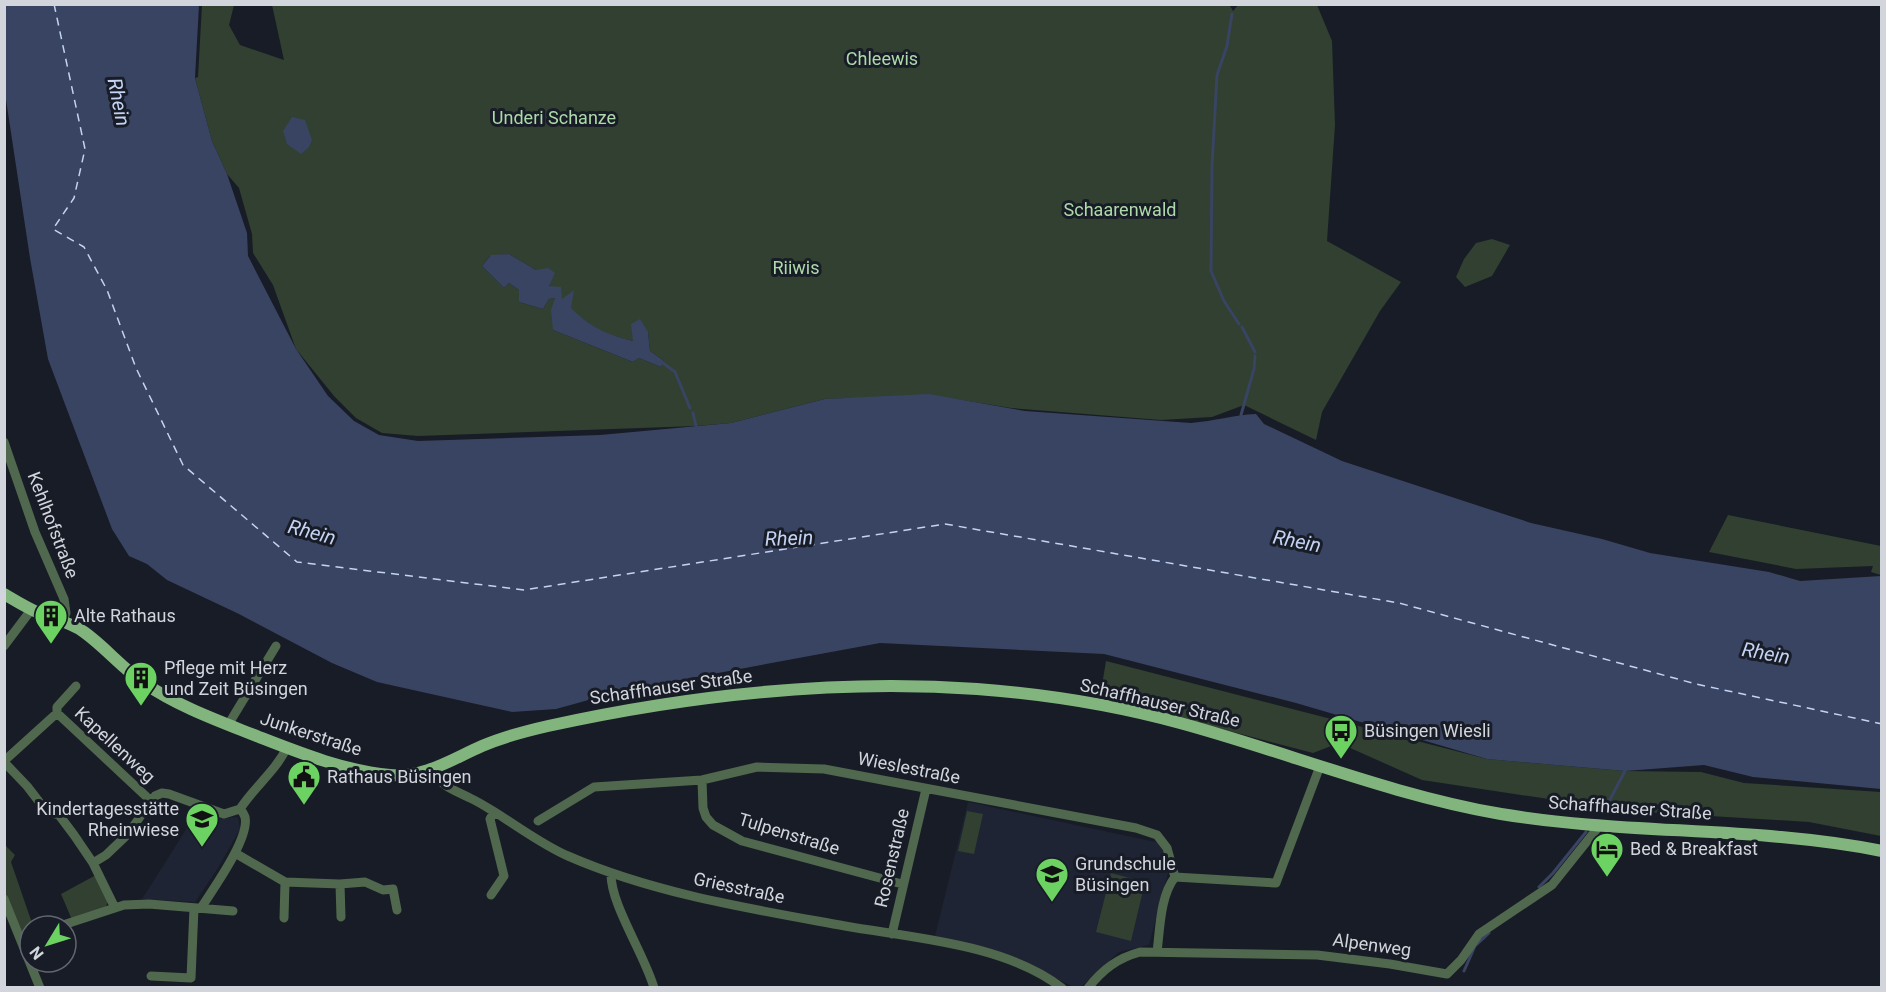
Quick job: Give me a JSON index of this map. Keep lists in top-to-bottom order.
{
  "streets": {
    "main road": ["Schaffhauser Straße", "Junkerstraße"],
    "street": [
      "Kehlhofstraße",
      "Kapellenweg",
      "Wieslestraße",
      "Tulpenstraße",
      "Rosenstraße",
      "Griesstraße",
      "Alpenweg"
    ]
  },
  "crossings": [
    ["Kehlhofstraße", "Junkerstraße"],
    ["Schaffhauser Straße", "Junkerstraße"],
    ["Schaffhauser Straße", "Griesstraße"],
    ["Schaffhauser Straße", "Alpenweg"],
    ["Junkerstraße", "Griesstraße"],
    ["Wieslestraße", "Tulpenstraße"],
    ["Wieslestraße", "Rosenstraße"],
    ["Tulpenstraße", "Rosenstraße"],
    ["Rosenstraße", "Griesstraße"]
  ],
  "water": ["Rhein"],
  "parks": [
    "Chleewis",
    "Underi Schanze",
    "Schaarenwald",
    "Riiwis"
  ],
  "places": {
    "building": ["Alte Rathaus", "Pflege mit Herz und Zeit Büsingen"],
    "bus stop": ["Büsingen Wiesli"],
    "public building": ["Rathaus Büsingen"],
    "school or university": ["Kindertagesstätte Rheinwiese", "Grundschule Büsingen"],
    "hotel": ["Bed & Breakfast"]
  },
  "north": "bottom left"
}
